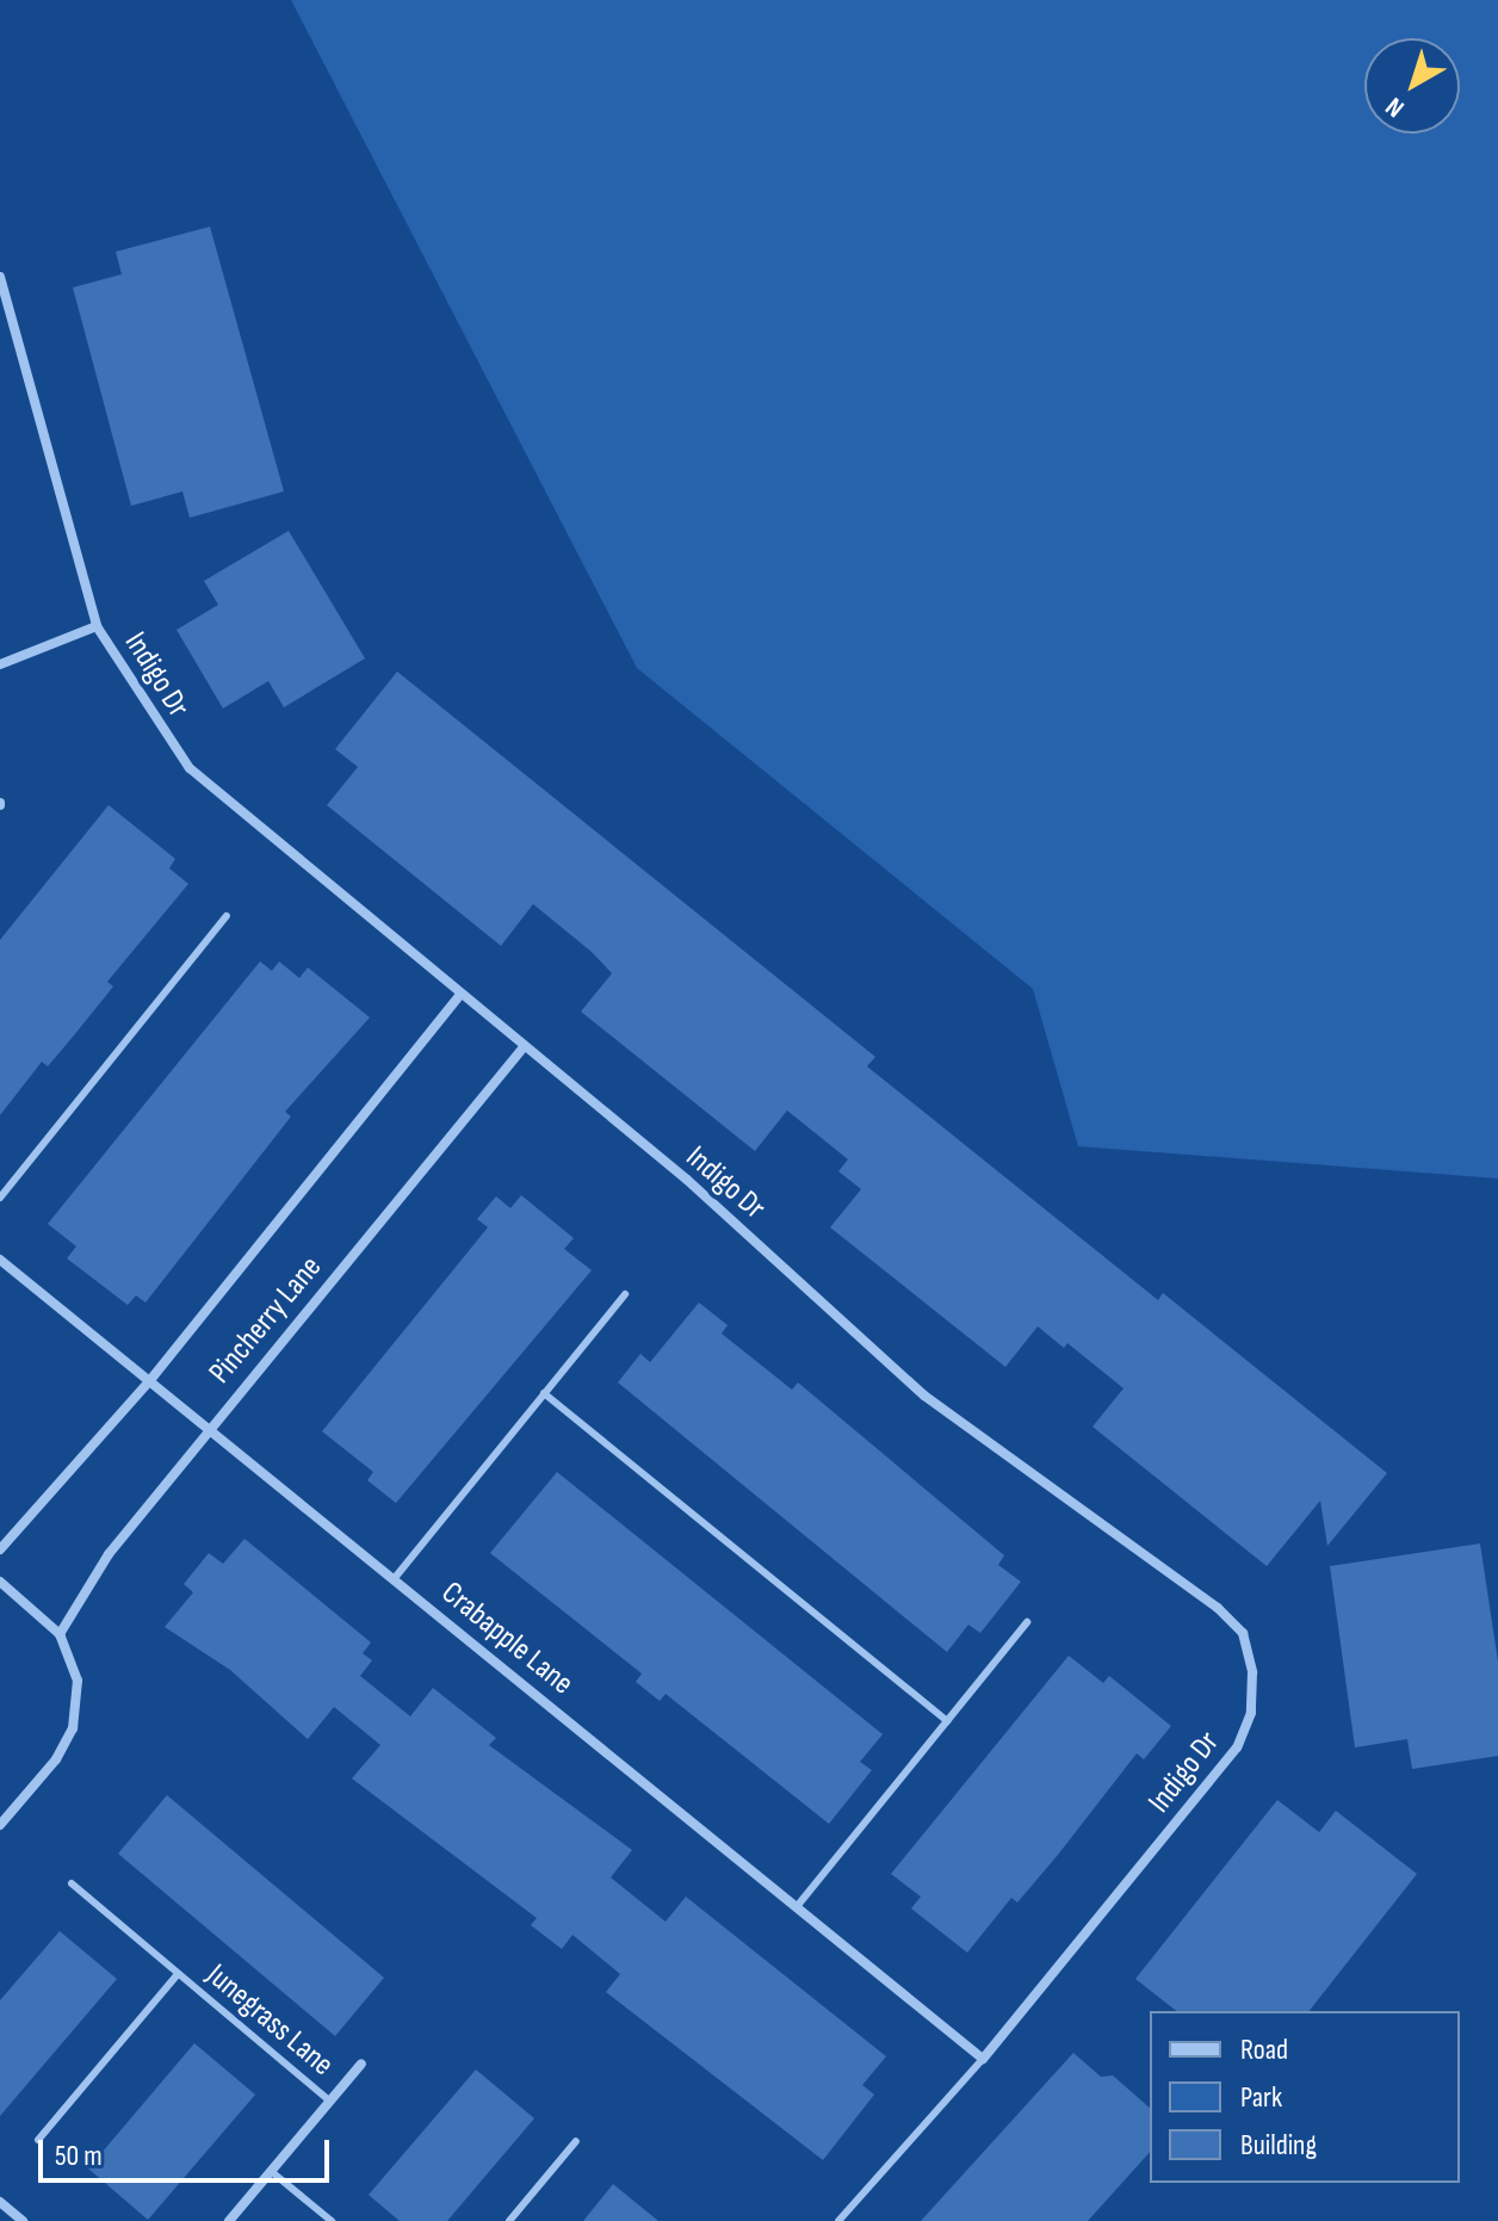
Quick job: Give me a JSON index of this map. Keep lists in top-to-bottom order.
{
  "streets": {
    "street": [
      "Indigo Dr",
      "Pincherry Lane",
      "Crabapple Lane",
      "Junegrass Lane"
    ]
  },
  "crossings": [
    ["Indigo Dr", "Pincherry Lane"],
    ["Indigo Dr", "Crabapple Lane"],
    ["Pincherry Lane", "Crabapple Lane"]
  ],
  "legend": ["Road", "Park", "Building"],
  "scale_bar": "50 m",
  "north": "bottom left"
}
